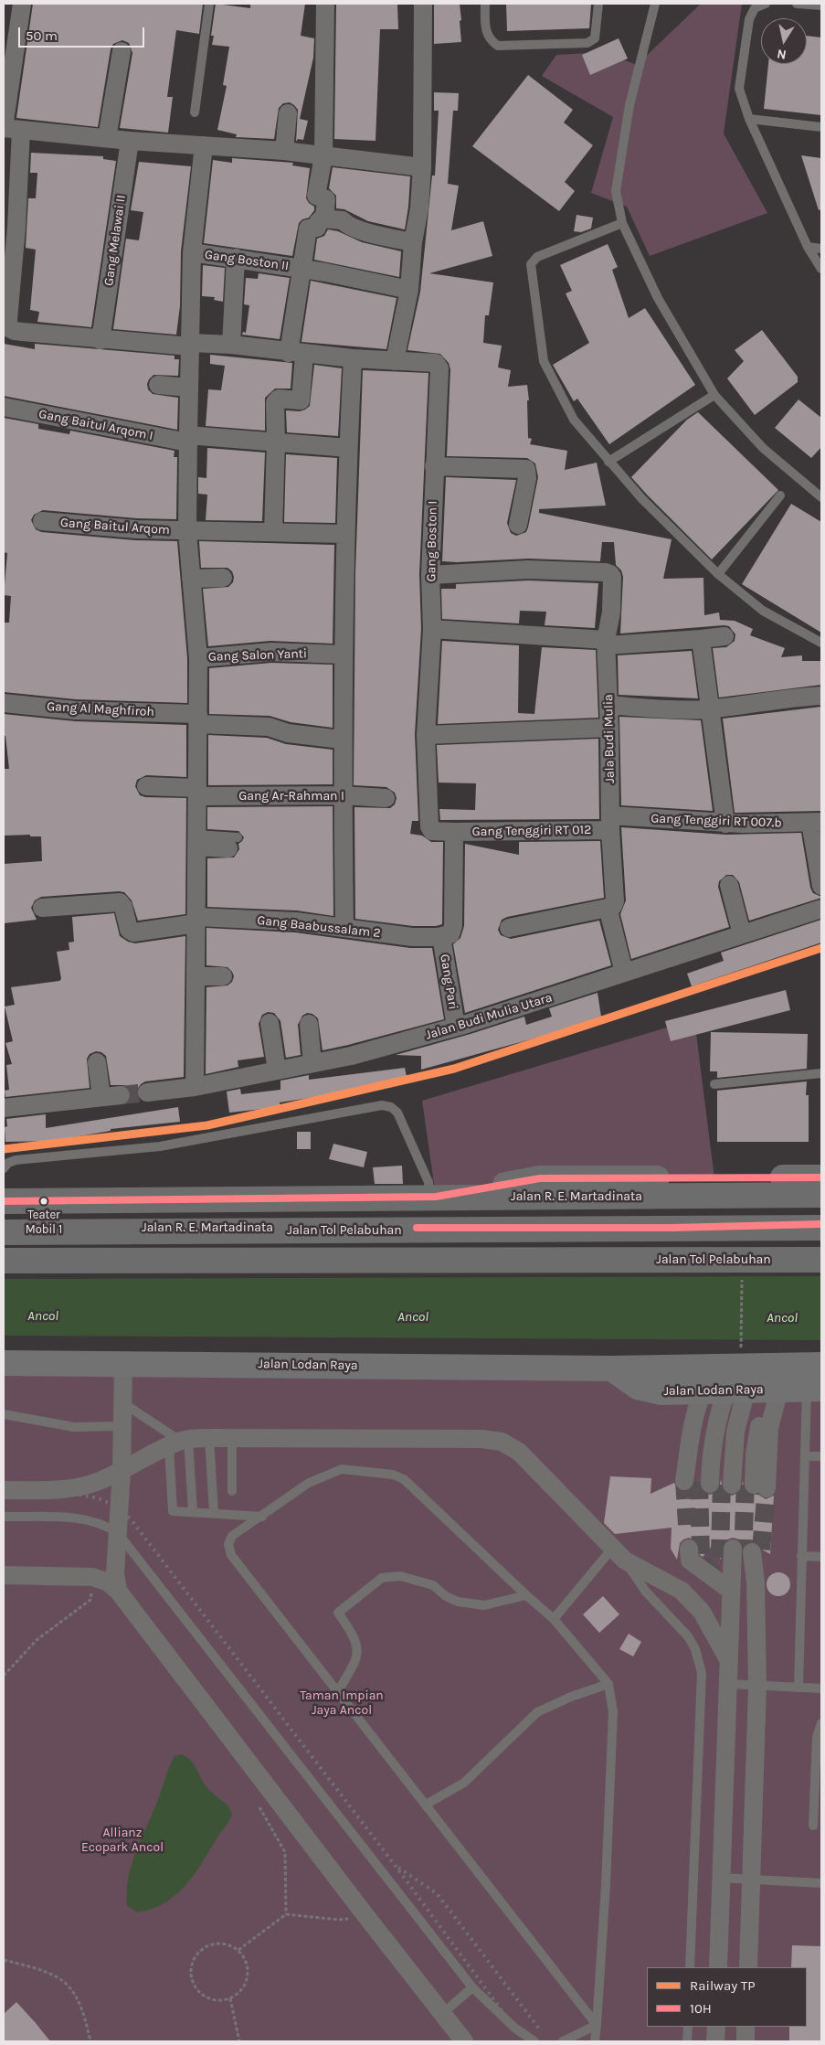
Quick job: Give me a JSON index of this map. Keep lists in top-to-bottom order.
{
  "streets": {
    "highway": ["Jalan R. E. Martadinata", "Jalan Tol Pelabuhan"],
    "main road": ["Jalan Lodan Raya"],
    "street": [
      "Gang Melawai II",
      "Gang Boston II",
      "Gang Baitul Arqom I",
      "Gang Baitul Arqom",
      "Gang Boston I",
      "Gang Salon Yanti",
      "Gang Al Maghfiroh",
      "Jala Budi Mulia",
      "Gang Ar-Rahman I",
      "Gang Tenggiri RT 007.b",
      "Gang Tenggiri RT 012",
      "Gang Baabussalam 2",
      "Gang Pari",
      "Jalan Budi Mulia Utara"
    ]
  },
  "crossings": [
    ["Gang Melawai II", "Gang Boston I"],
    ["Gang Boston I", "Jala Budi Mulia"],
    ["Gang Boston I", "Gang Tenggiri RT 012"],
    ["Jala Budi Mulia", "Gang Tenggiri RT 007.b"],
    ["Jala Budi Mulia", "Gang Tenggiri RT 012"],
    ["Gang Tenggiri RT 007.b", "Gang Tenggiri RT 012"],
    ["Gang Baabussalam 2", "Gang Pari"],
    ["Gang Pari", "Jalan Budi Mulia Utara"],
    ["Jalan R. E. Martadinata", "Jalan Tol Pelabuhan"]
  ],
  "water": ["Ancol"],
  "parks": ["Taman Impian Jaya Ancol", "Allianz Ecopark Ancol"],
  "places": ["Teater Mobil 1"],
  "lines": ["rail line TP", "transit line 10H"],
  "legend": ["Railway TP", "10H"],
  "scale_bar": "50 m",
  "north": "bottom"
}
